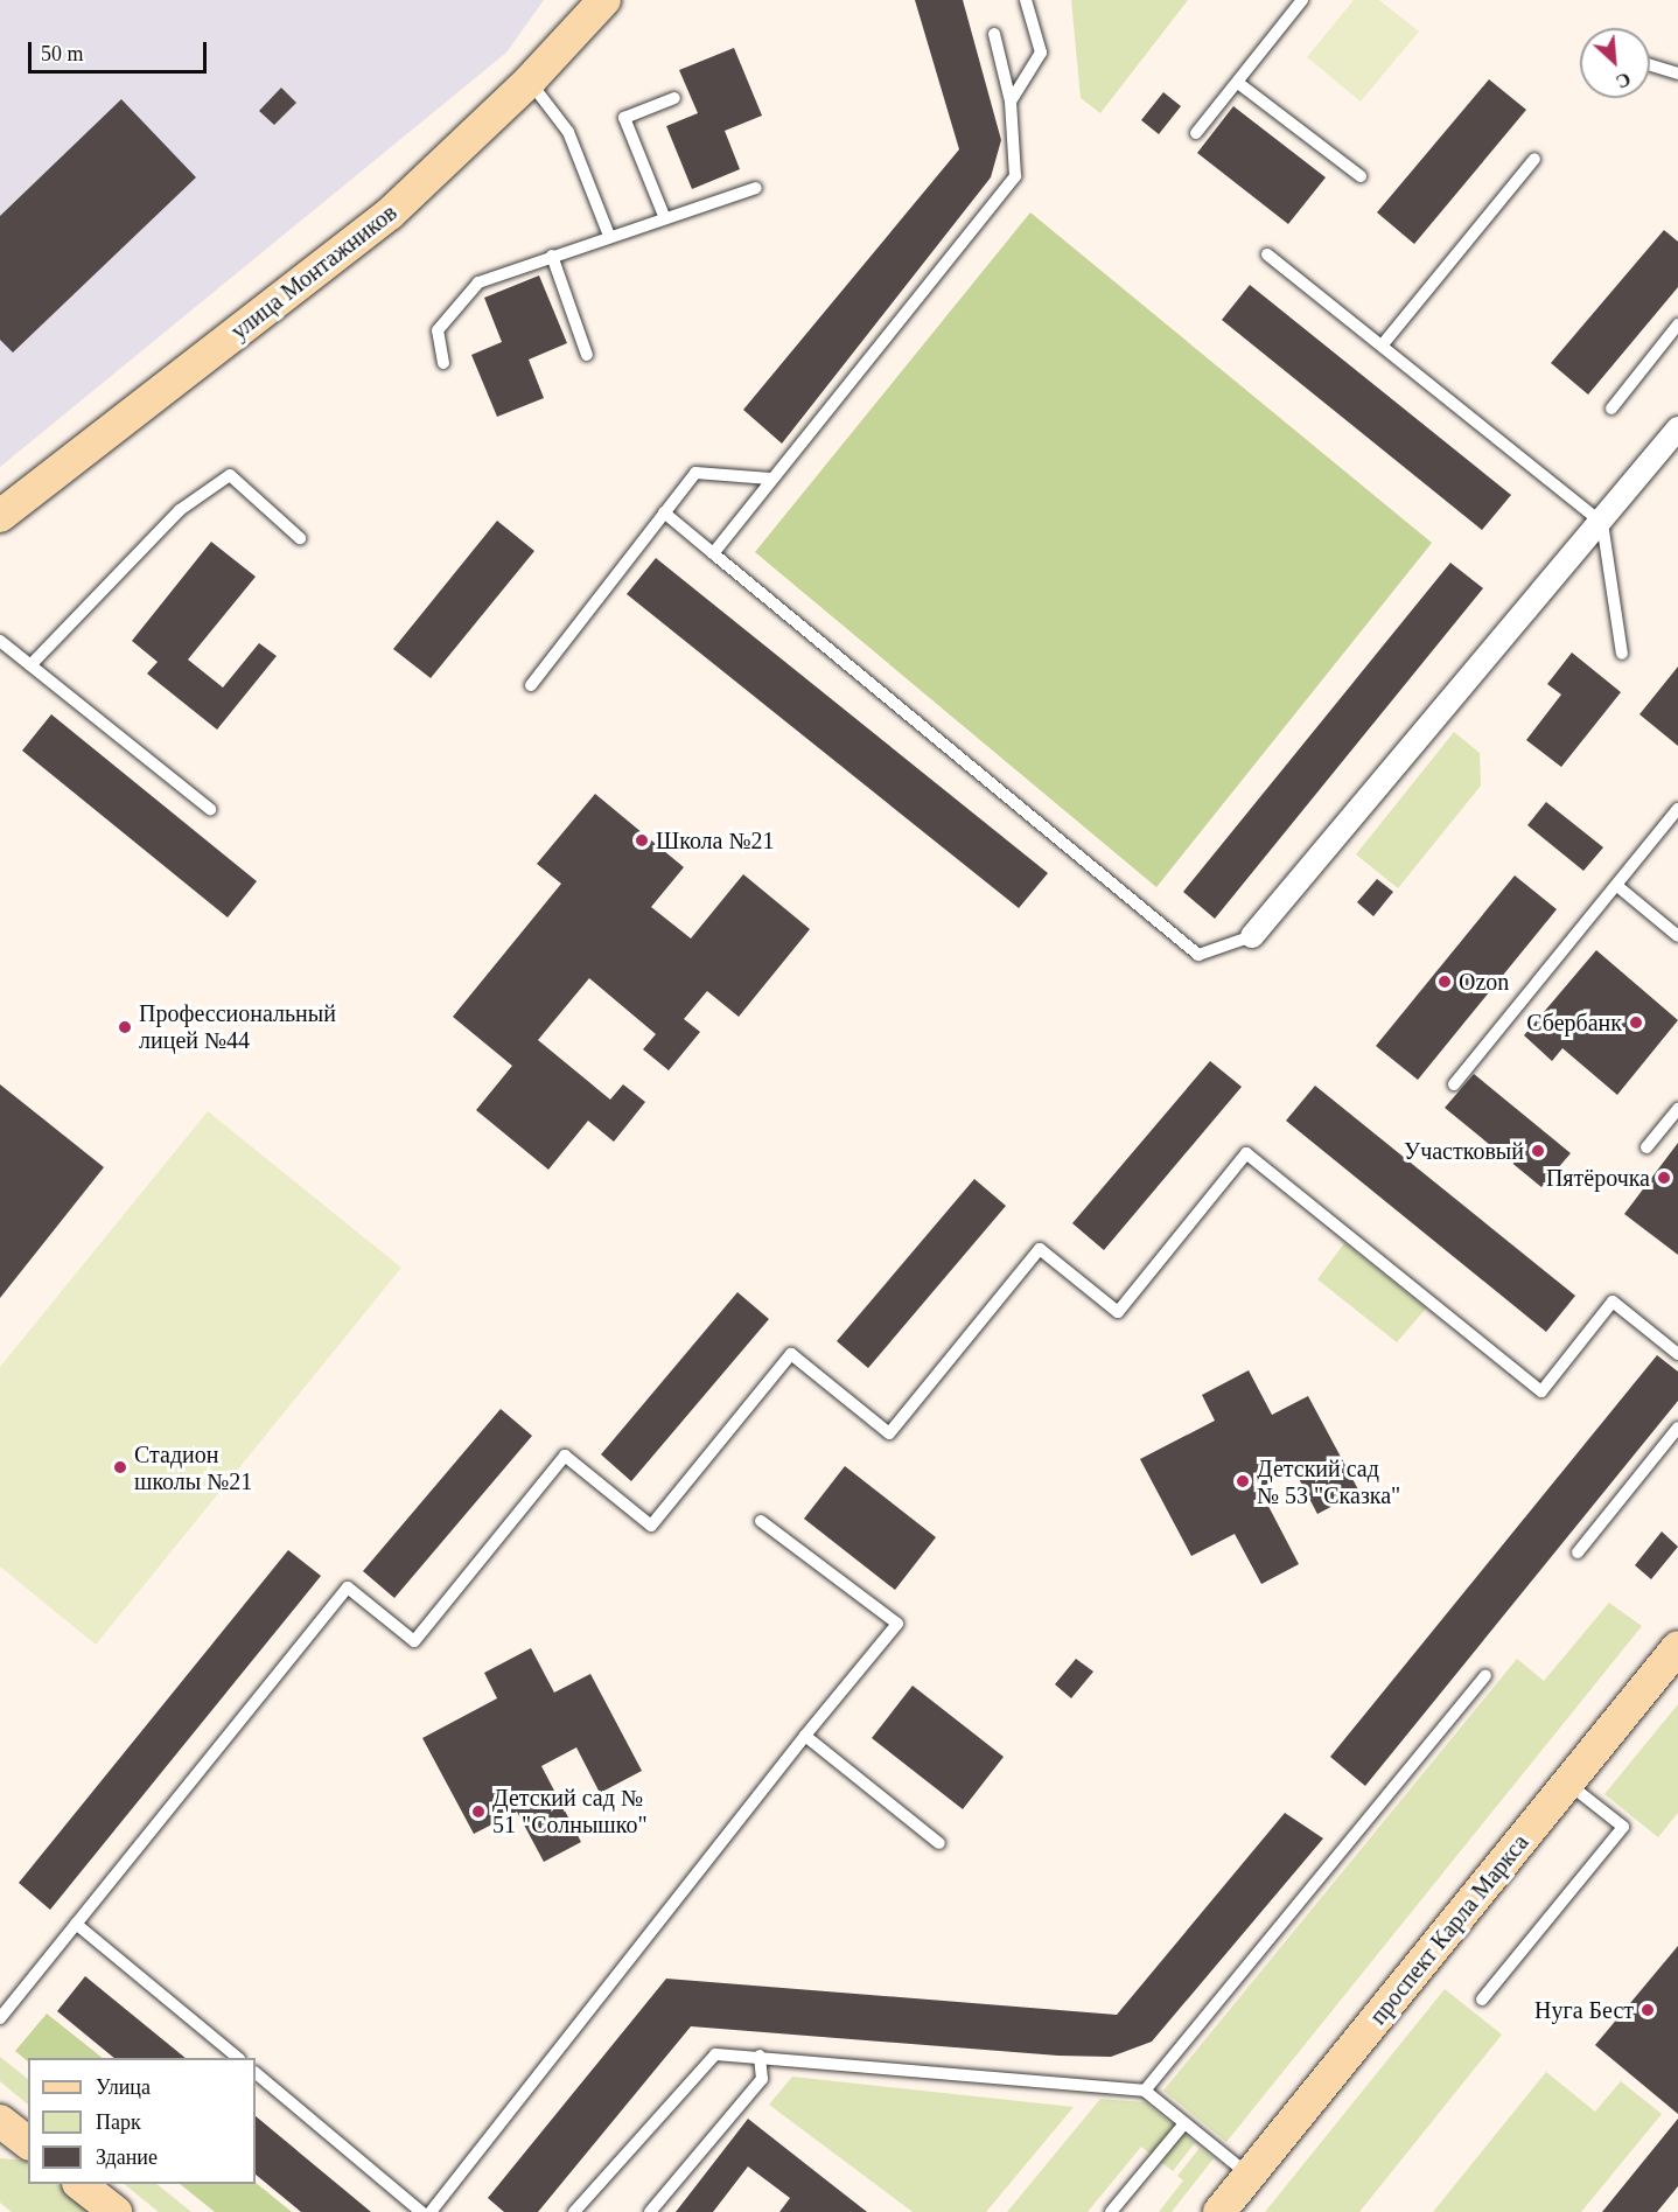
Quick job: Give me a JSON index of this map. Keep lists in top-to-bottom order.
{
  "streets": {
    "street": ["улица Монтажников", "проспект Карла Маркса"]
  },
  "places": [
    "Школа №21",
    "Ozon",
    "Сбербанк",
    "Профессиональный лицей №44",
    "Участковый",
    "Пятёрочка",
    "Стадион школы №21",
    "Детский сад № 53 \"Сказка\"",
    "Детский сад № 51 \"Солнышко\"",
    "Нуга Бест"
  ],
  "legend": ["Улица", "Парк", "Здание"],
  "scale_bar": "50 m",
  "north": "bottom right"
}
